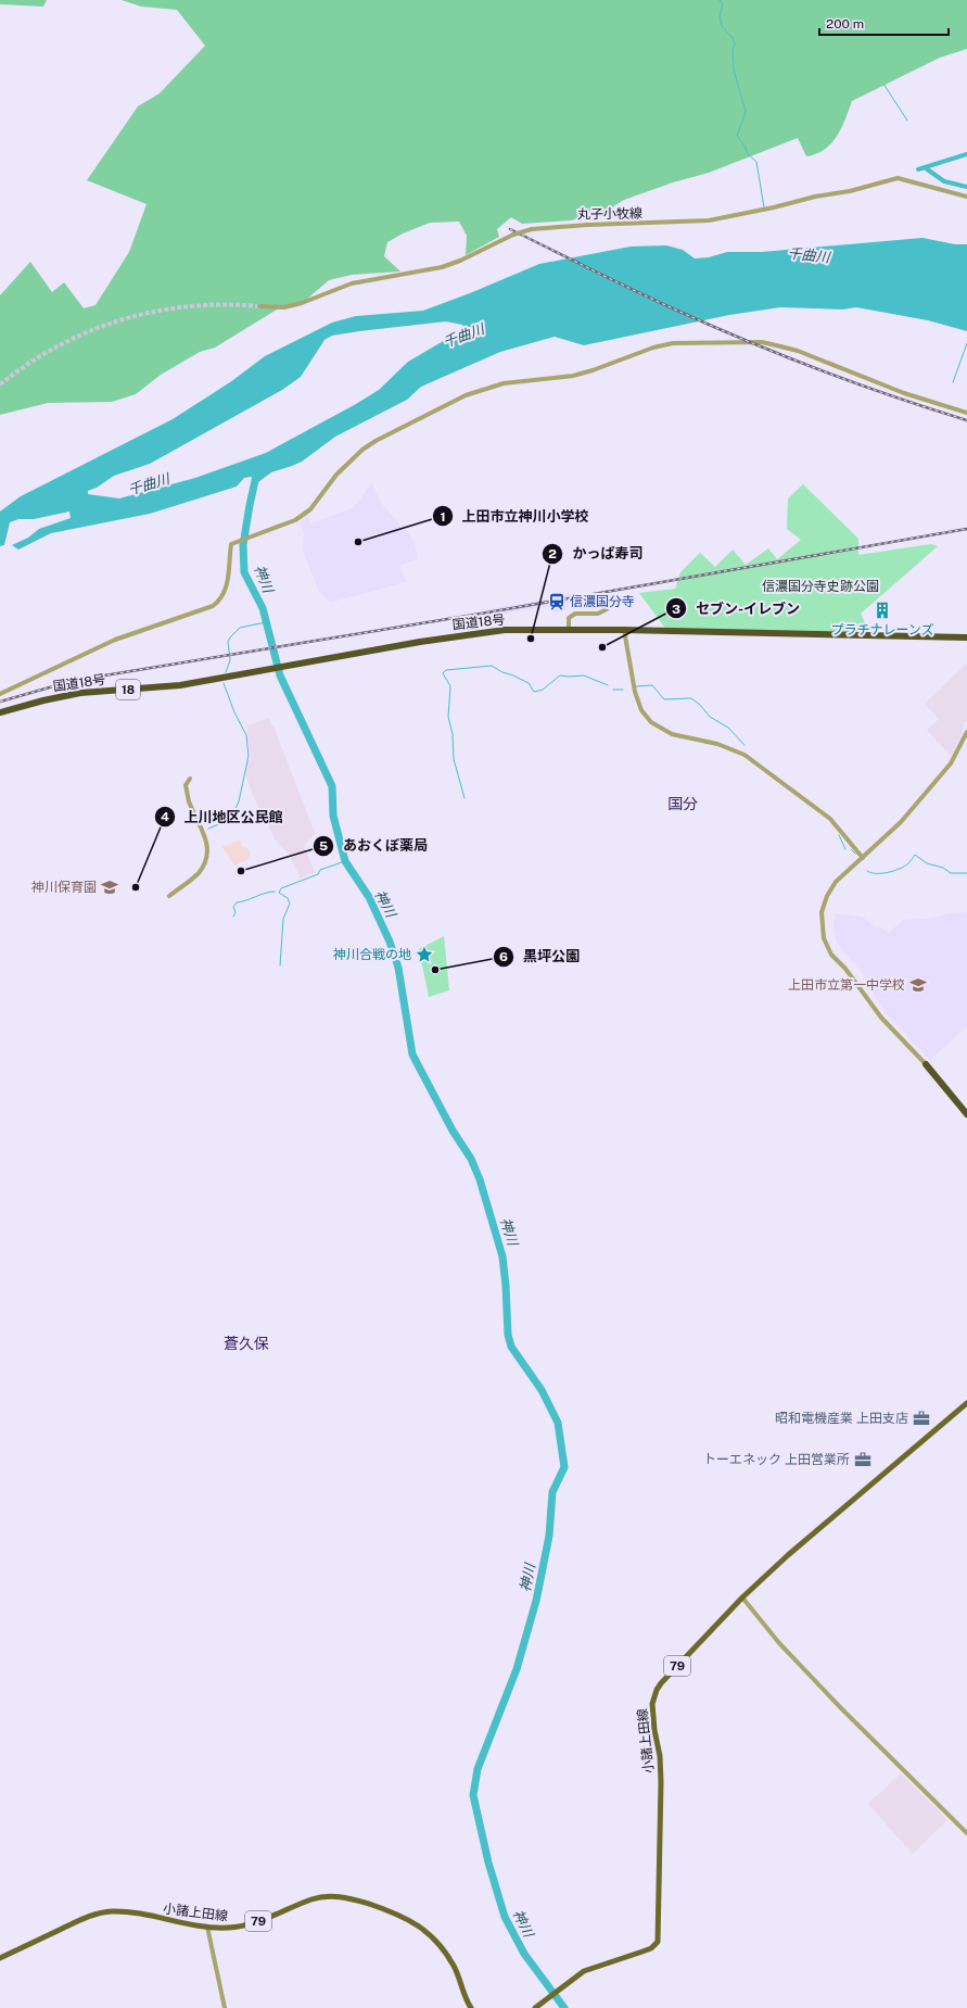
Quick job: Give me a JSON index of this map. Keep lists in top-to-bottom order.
{
  "streets": {
    "highway": ["国道18号", "18"],
    "main road": ["79", "小諸上田線"],
    "street": ["丸子小牧線"]
  },
  "districts": ["国分", "蒼久保"],
  "water": ["千曲川", "神川"],
  "parks": ["信濃国分寺史跡公園"],
  "places": {
    "other": [
      "上田市立神川小学校",
      "かっぱ寿司",
      "セブン-イレブン",
      "あおくぼ薬局",
      "上川地区公民館",
      "黒坪公園"
    ],
    "station": ["信濃国分寺"],
    "building": ["プラチナレーンズ"],
    "school or university": ["神川保育園", "上田市立第一中学校"],
    "place": ["神川合戦の地"],
    "office": ["昭和電機産業 上田支店", "トーエネック 上田営業所"]
  },
  "scale_bar": "200 m"
}
